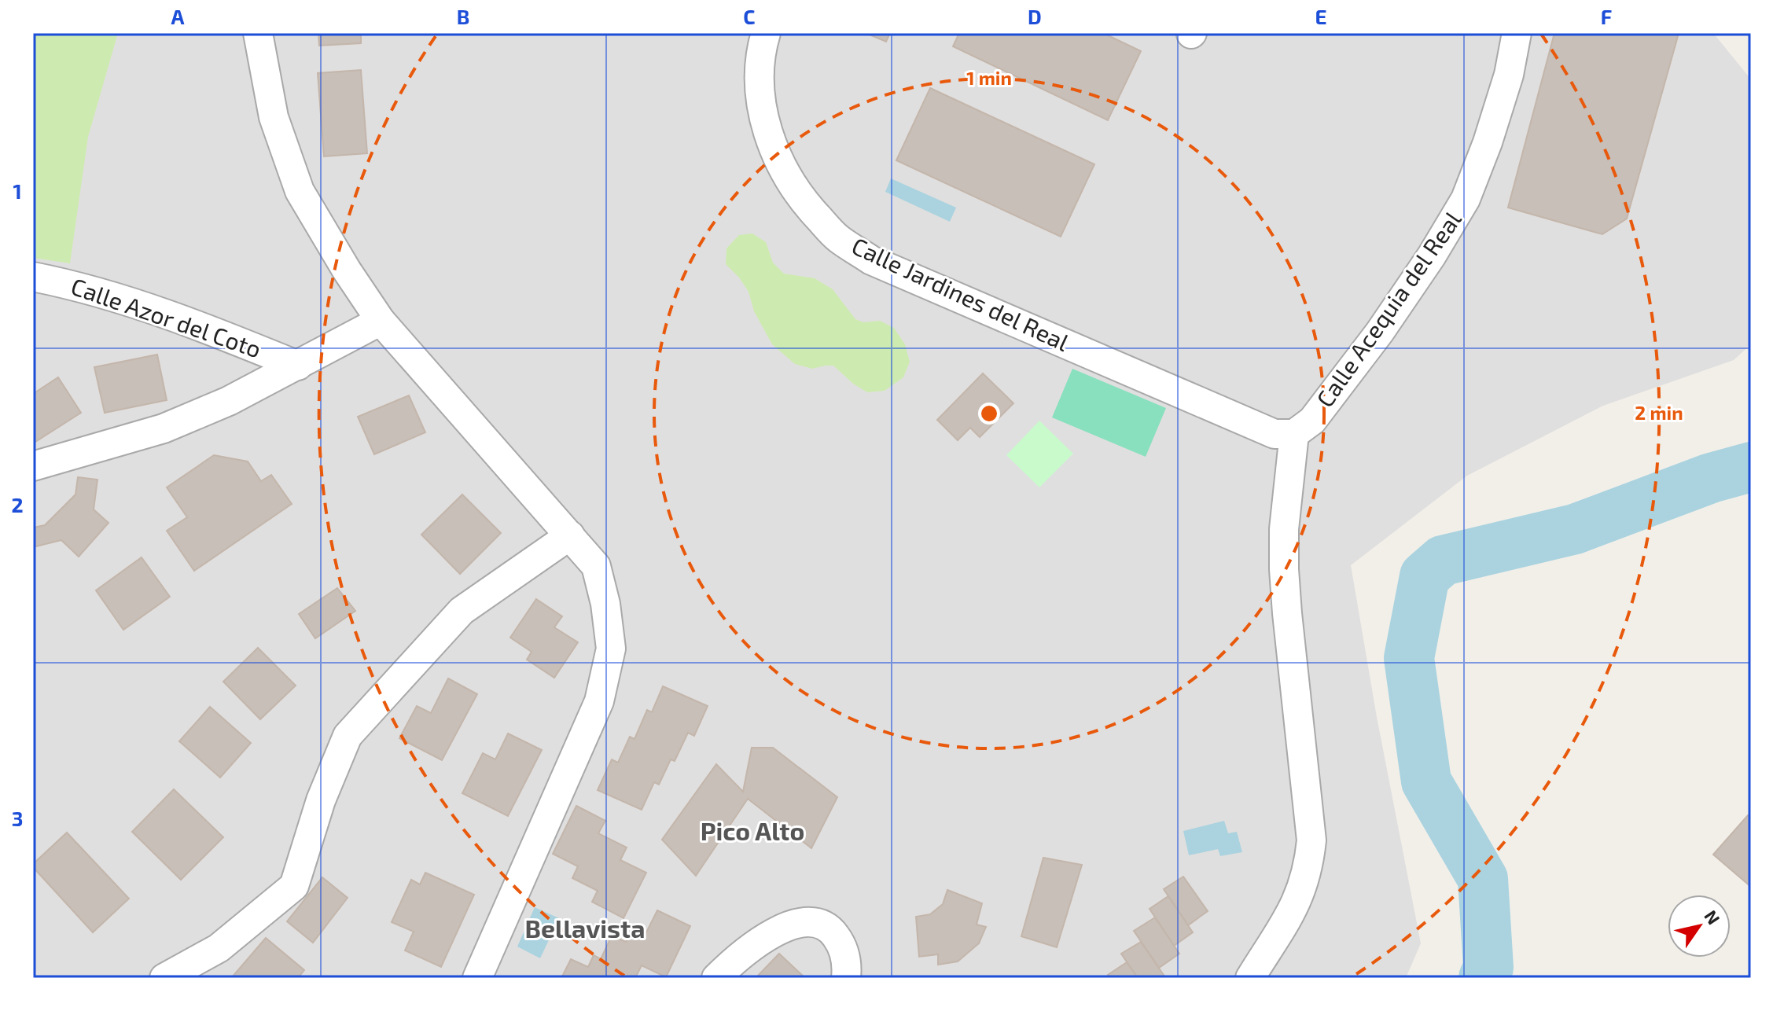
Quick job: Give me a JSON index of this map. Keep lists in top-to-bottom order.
{
  "streets": {
    "street": ["Calle Jardines del Real", "Calle Acequia del Real", "Calle Azor del Coto"]
  },
  "crossings": [
    ["Calle Jardines del Real", "Calle Acequia del Real"]
  ],
  "districts": ["Pico Alto", "Bellavista"],
  "north": "top right",
  "grid": {
    "columns": [
      "A",
      "B",
      "C",
      "D",
      "E",
      "F"
    ],
    "rows": ["1", "2", "3"]
  },
  "rings": ["1 min", "2 min"]
}
